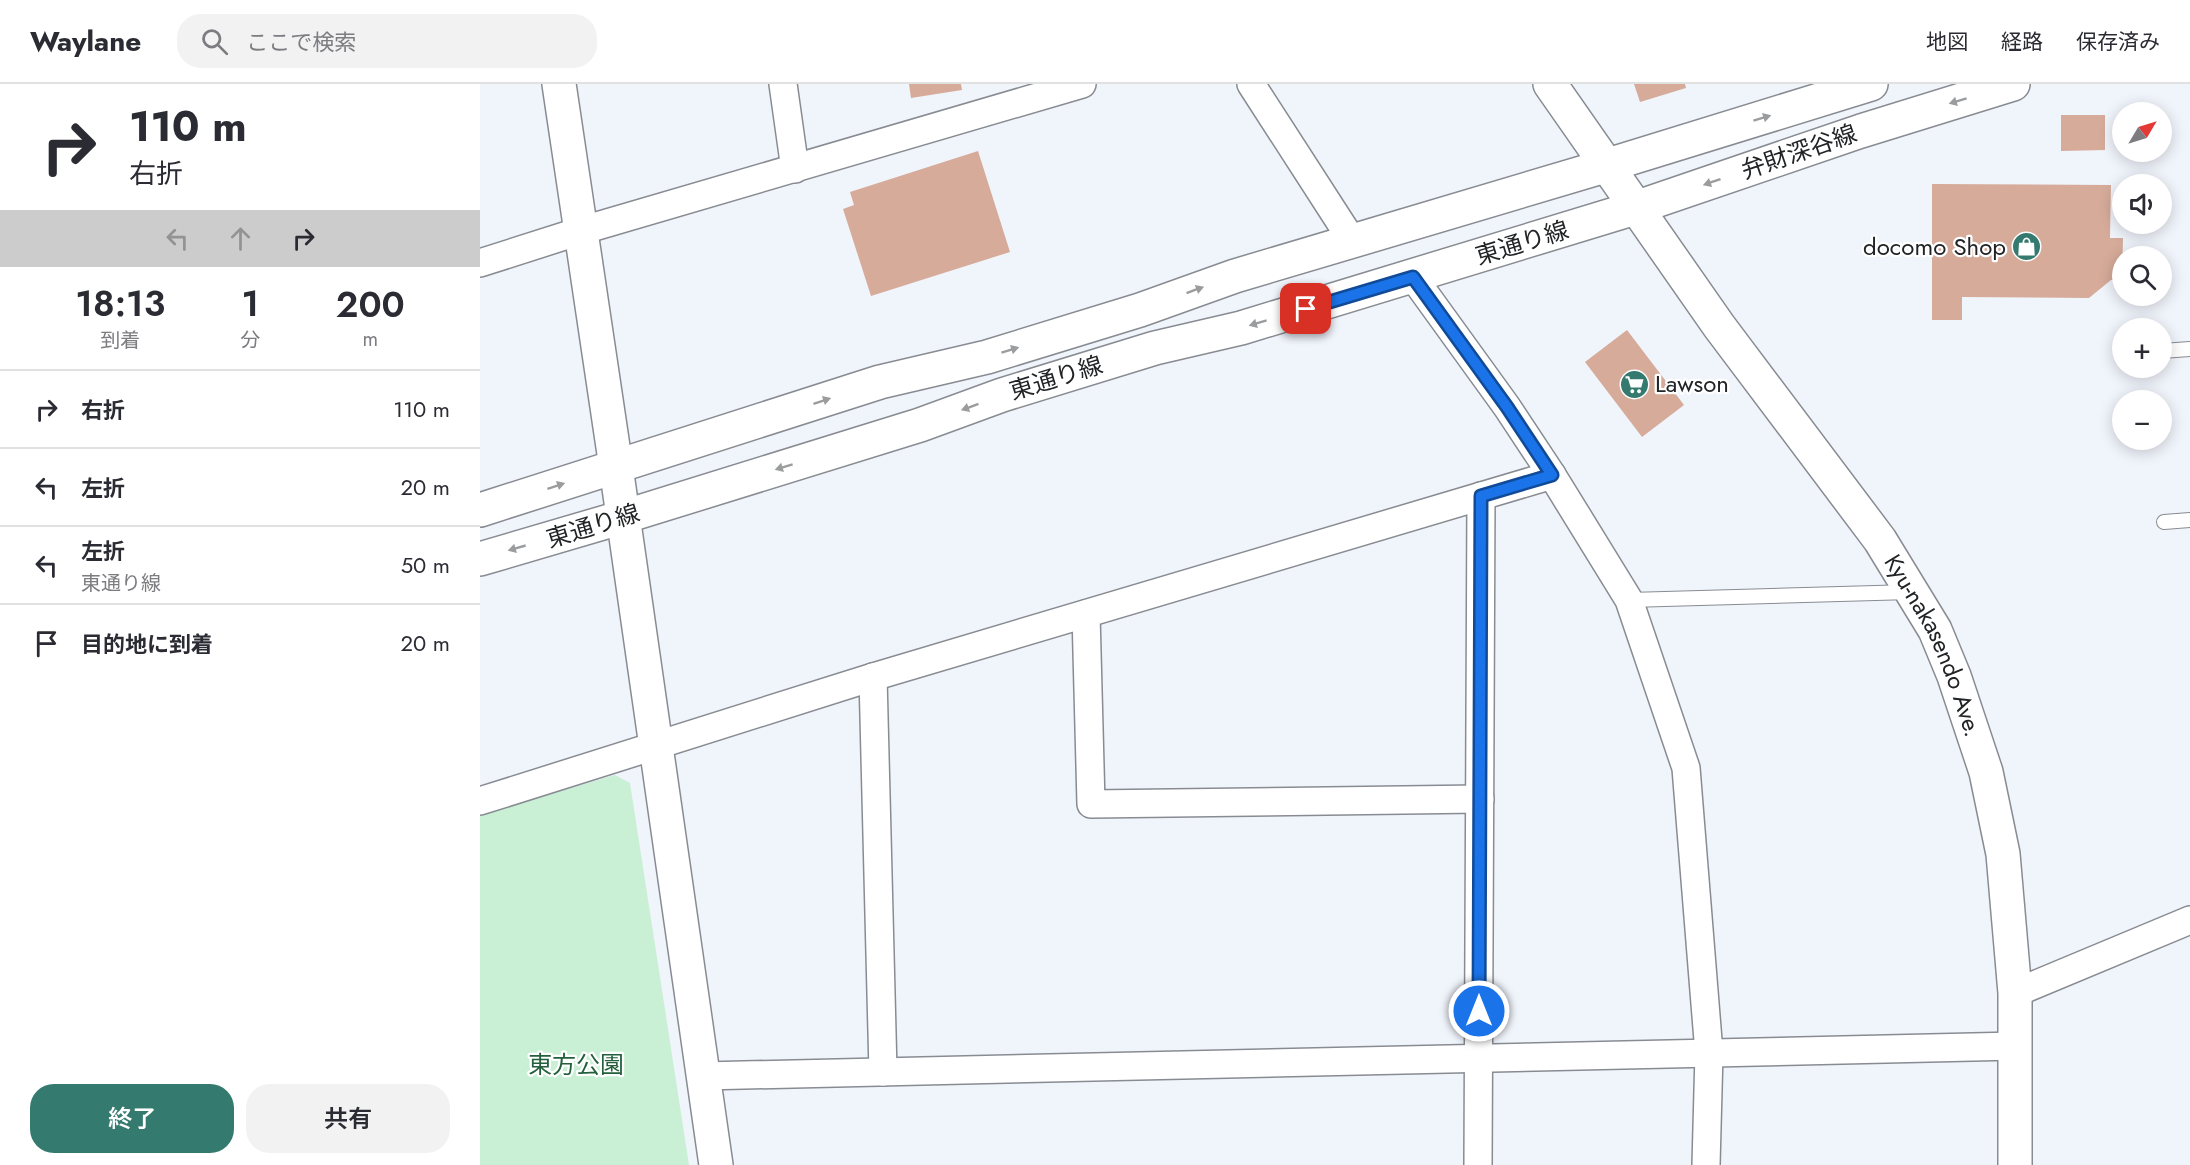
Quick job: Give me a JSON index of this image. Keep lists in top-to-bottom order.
{
  "streets": {
    "street": ["弁財深谷線", "東通り線", "Kyu-nakasendo Ave."]
  },
  "crossings": [
    ["弁財深谷線", "東通り線"],
    ["弁財深谷線", "Kyu-nakasendo Ave."],
    ["東通り線", "Kyu-nakasendo Ave."]
  ],
  "parks": ["東方公園"],
  "places": {
    "shop": ["docomo Shop"],
    "supermarket": ["Lawson"]
  },
  "north": "top right",
  "page": {
    "header": "Waylane",
    "search": "ここで検索",
    "nav": ["地図", "経路", "保存済み"],
    "turn": ["110 m", "右折"],
    "map_buttons": ["+", "−"],
    "eta": [
      "18:13",
      "到着",
      "1",
      "分",
      "200",
      "m"
    ],
    "list": [
      {
        "name": "右折",
        "value": "110 m"
      },
      {
        "name": "左折",
        "value": "20 m"
      },
      {
        "name": "左折",
        "note": "東通り線",
        "value": "50 m"
      },
      {
        "name": "目的地に到着",
        "value": "20 m"
      }
    ],
    "buttons": ["終了", "共有"]
  }
}
